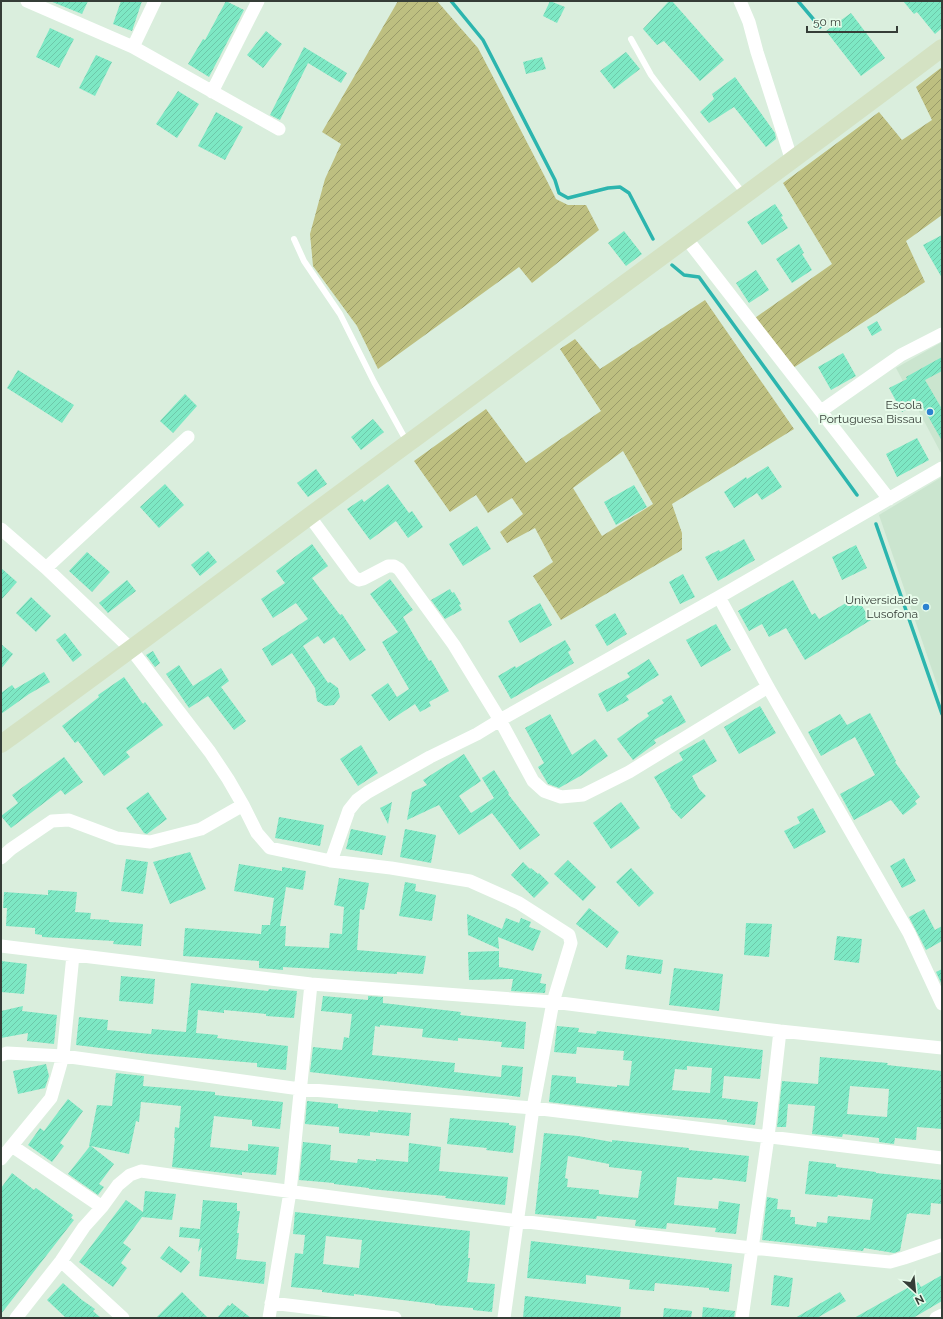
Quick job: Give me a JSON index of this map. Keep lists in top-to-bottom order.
{
  "places": ["Escola Portuguesa Bissau", "Universidade Lusofona"],
  "scale_bar": "50 m",
  "north": "bottom right"
}
